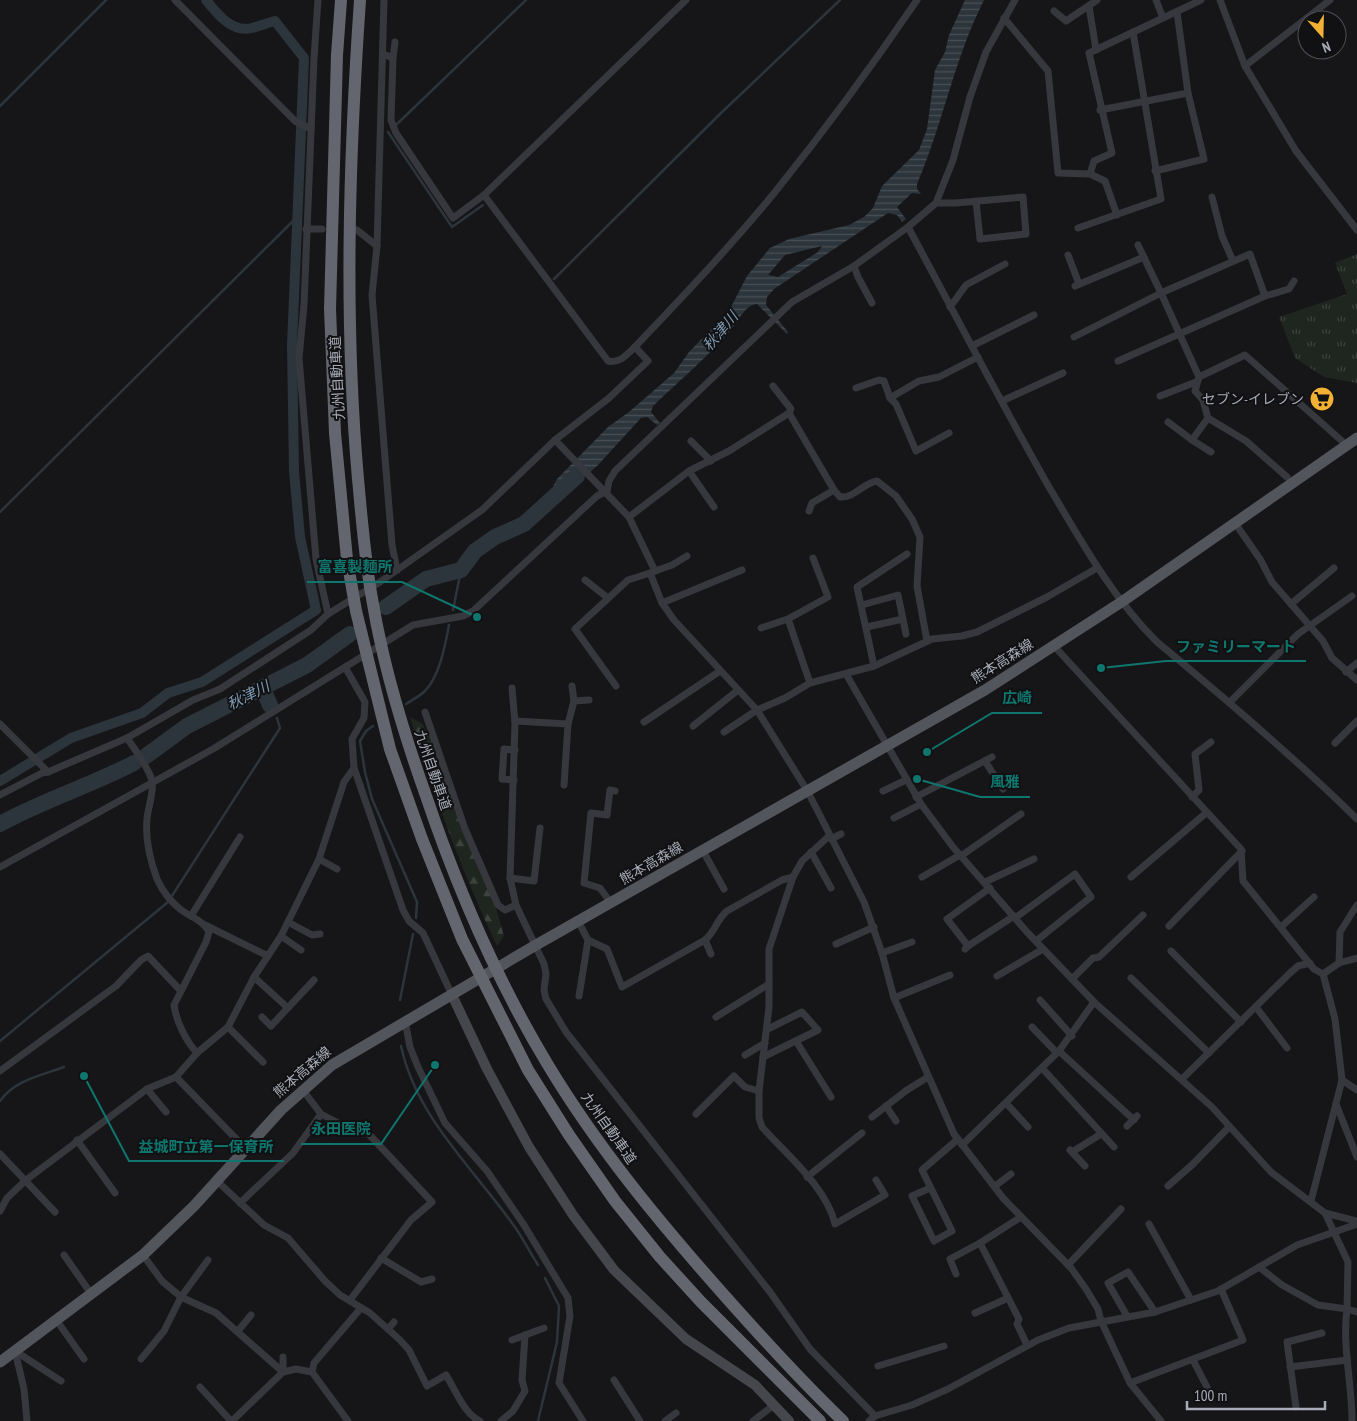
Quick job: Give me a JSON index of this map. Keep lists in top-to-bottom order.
{
  "streets": {
    "highway": ["九州自動車道"],
    "main road": ["熊本高森線"]
  },
  "water": ["秋津川"],
  "places": {
    "supermarket": ["セブン-イレブン"],
    "other": [
      "富喜製麺所",
      "ファミリーマート",
      "広崎",
      "風雅",
      "永田医院",
      "益城町立第一保育所"
    ]
  },
  "scale_bar": "100 m",
  "north": "bottom"
}
